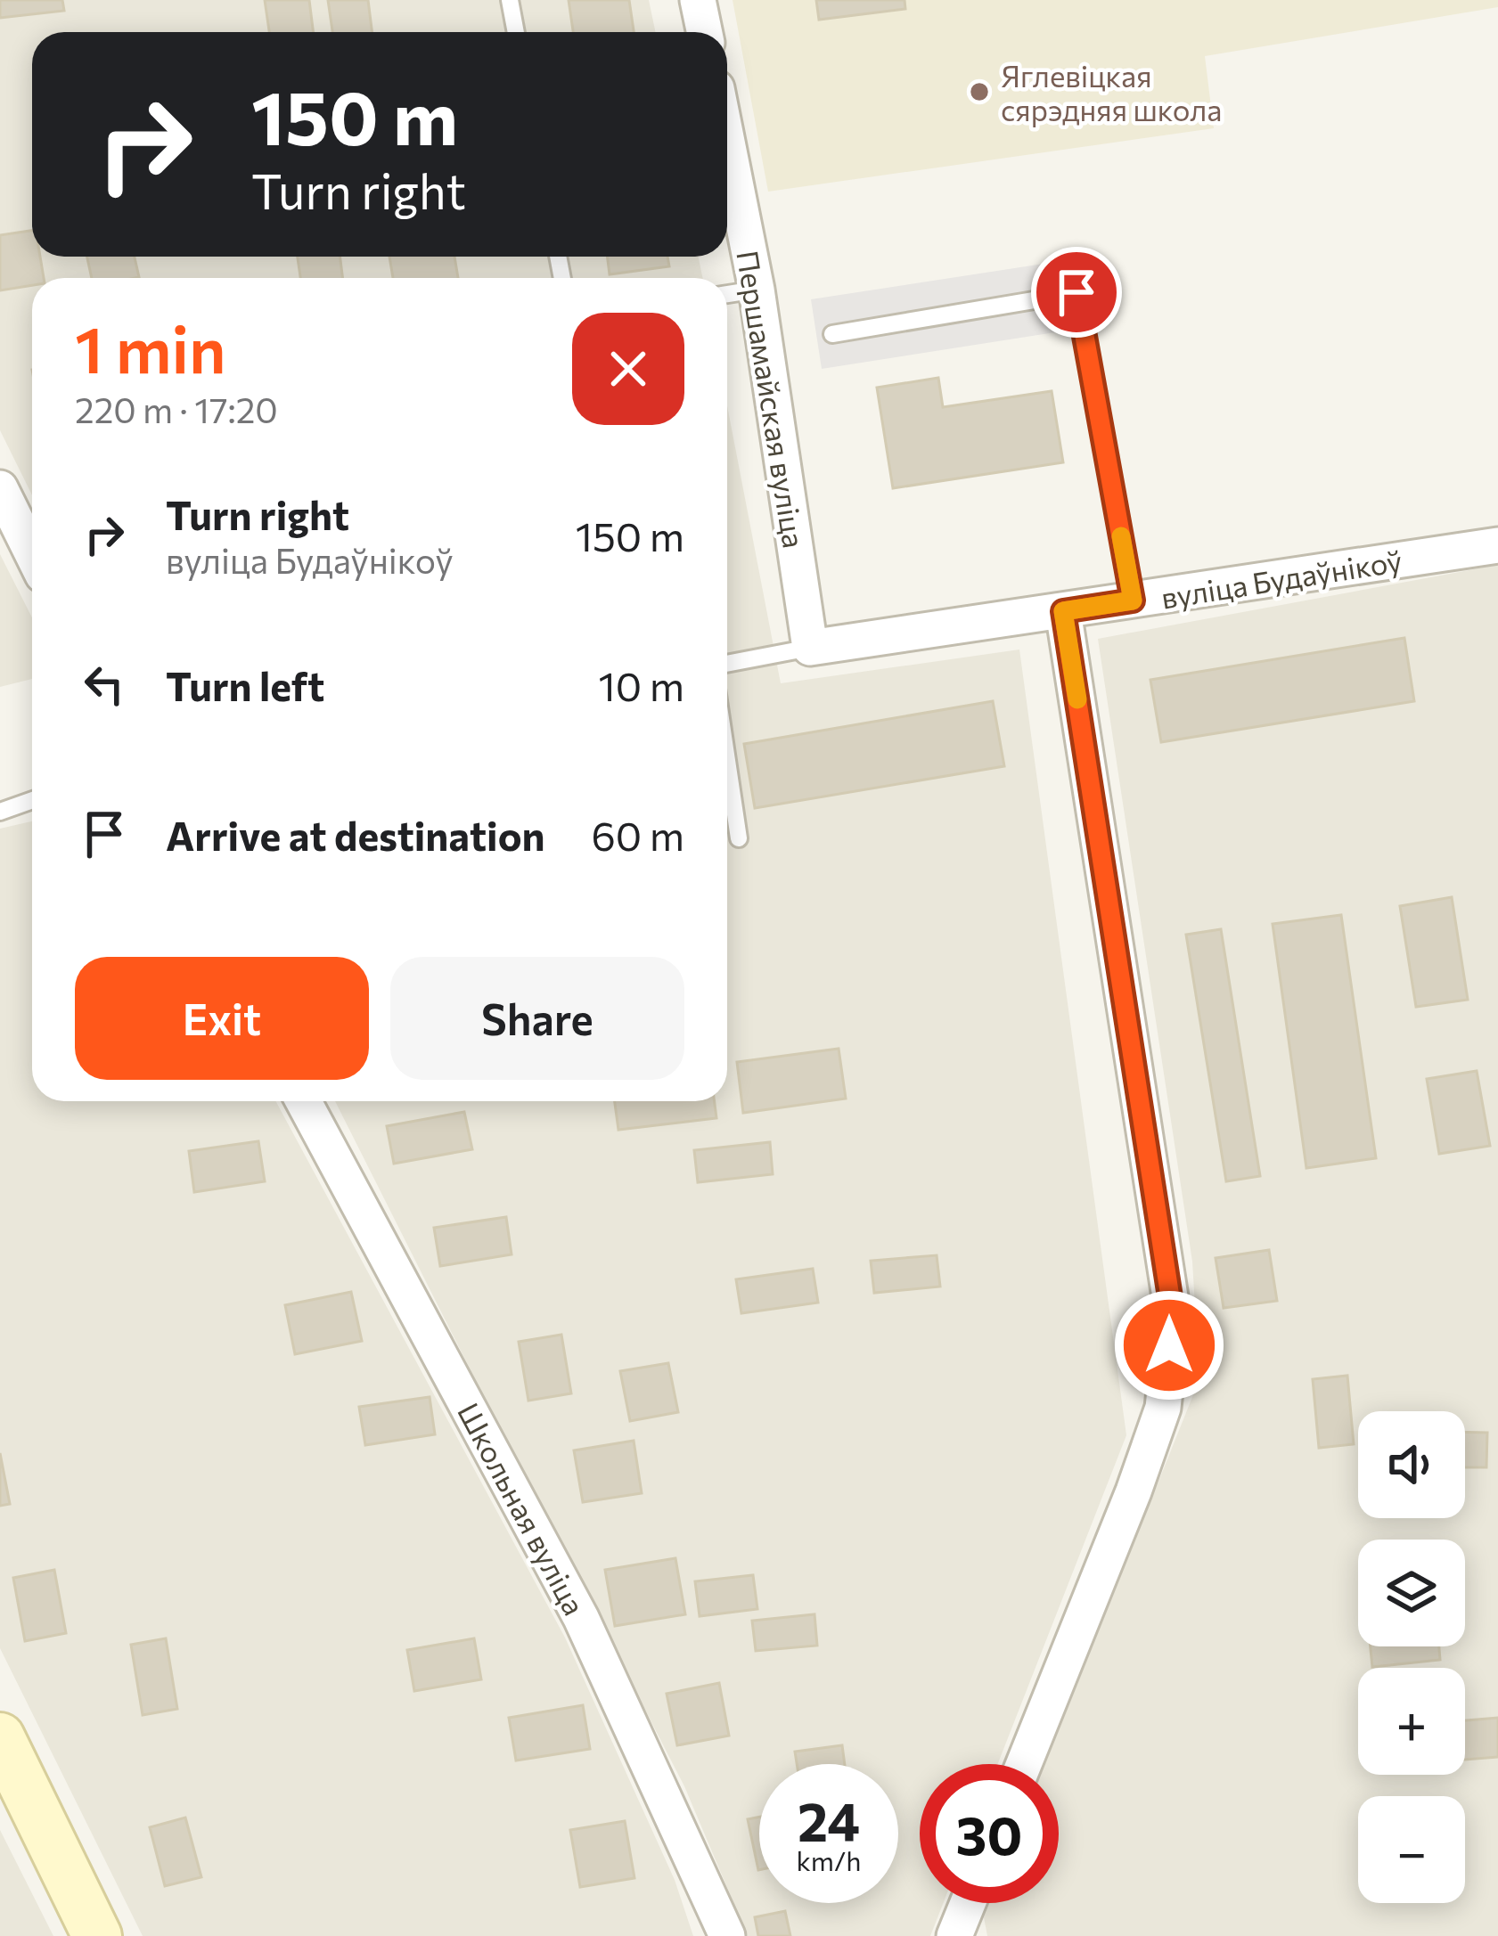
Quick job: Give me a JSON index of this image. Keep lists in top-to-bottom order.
{
  "streets": {
    "street": ["Першамайская вуліца", "вуліца Будаўнікоў", "Школьная вуліца"]
  },
  "crossings": [
    ["Першамайская вуліца", "вуліца Будаўнікоў"]
  ],
  "places": ["Яглевіцкая сярэдняя школа"],
  "page": {
    "turn": ["150 m", "Turn right"],
    "heading": ["1 min", "220 m · 17:20"],
    "list": [
      {
        "name": "Turn right",
        "note": "вуліца Будаўнікоў",
        "value": "150 m"
      },
      {
        "name": "Turn left",
        "value": "10 m"
      },
      {
        "name": "Arrive at destination",
        "value": "60 m"
      }
    ],
    "buttons": ["Exit", "Share"],
    "map_buttons": ["+", "−"],
    "speed": "24 km/h",
    "limit": "30"
  }
}
